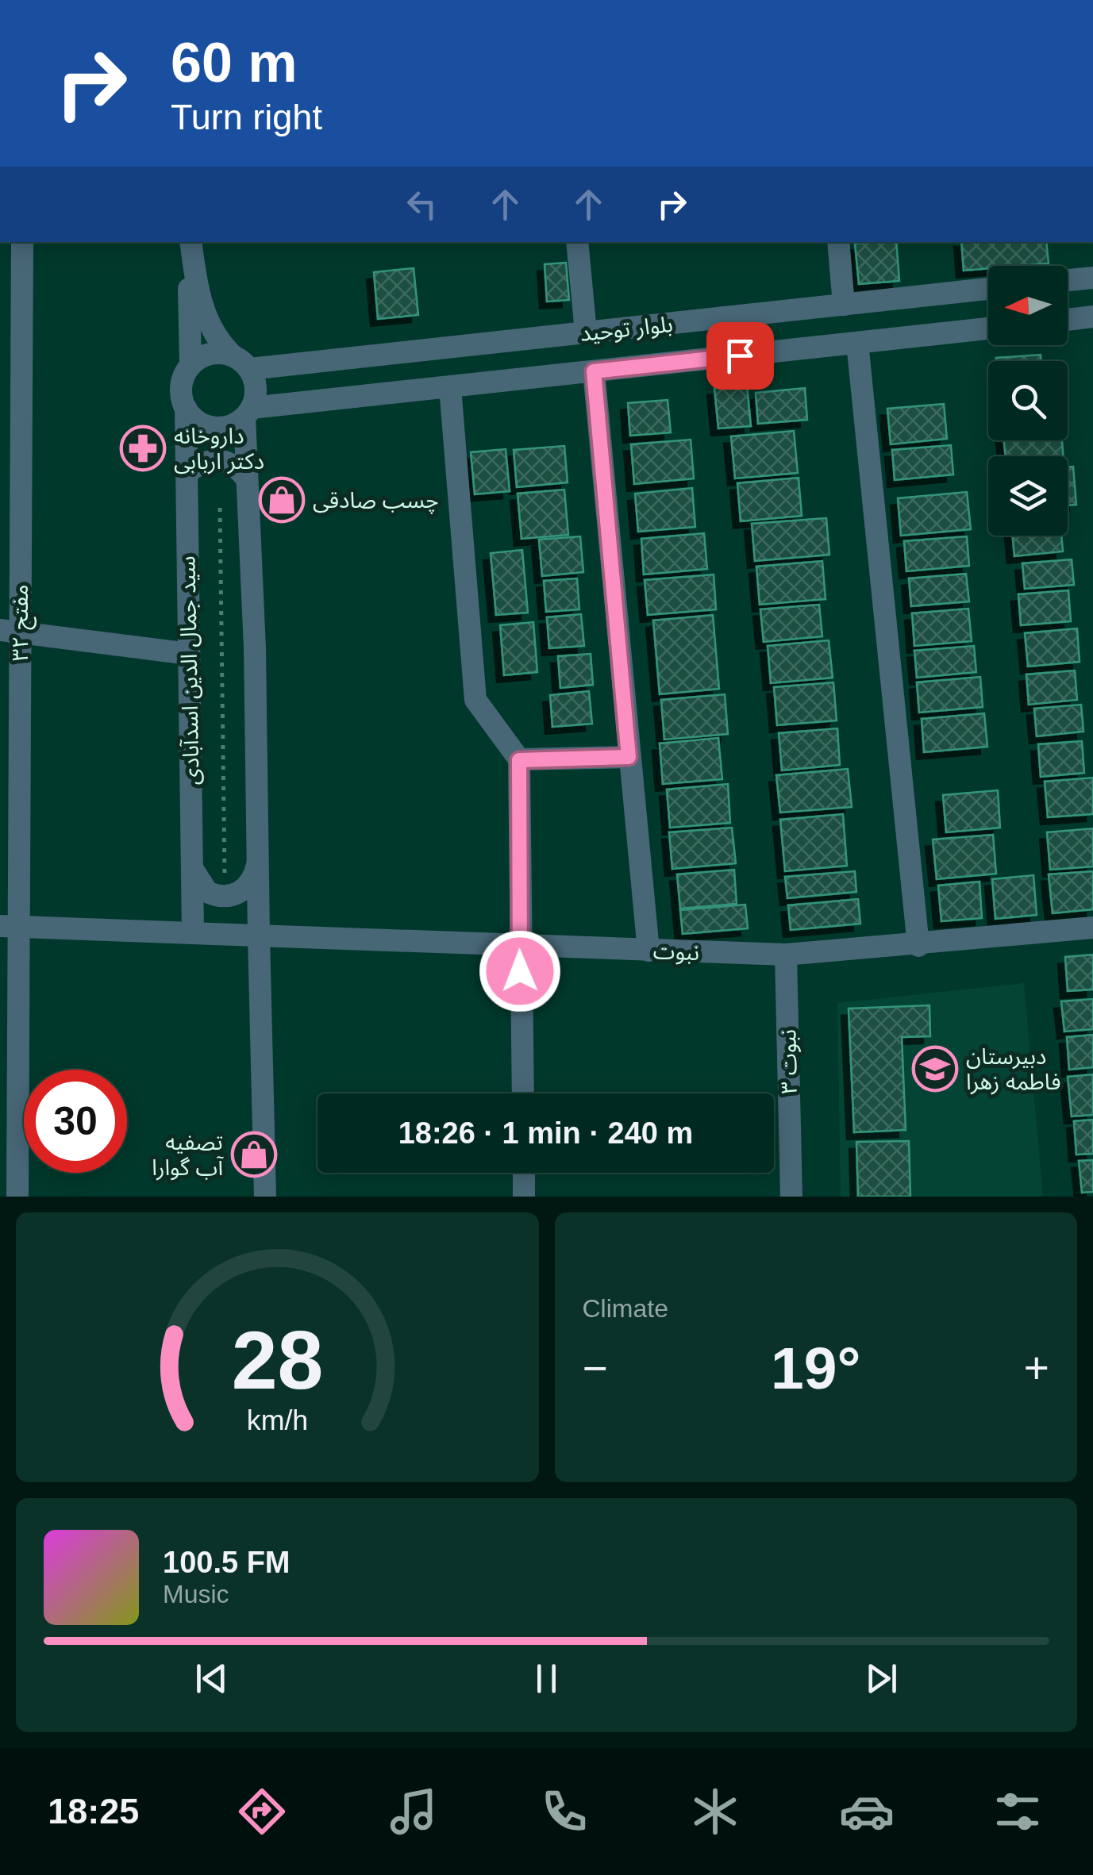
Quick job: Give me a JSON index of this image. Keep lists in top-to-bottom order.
{
  "streets": {
    "street": [
      "بلوار توحید",
      "مفتح ۳۲",
      "سید جمال الدین اسدآبادی",
      "نبوت",
      "نبوت ۳"
    ]
  },
  "crossings": [
    ["بلوار توحید", "سید جمال الدین اسدآبادی"],
    ["مفتح ۳۲", "نبوت"],
    ["سید جمال الدین اسدآبادی", "نبوت"],
    ["نبوت", "نبوت ۳"]
  ],
  "places": {
    "pharmacy": ["داروخانه دکتر اربابی"],
    "shop": ["چسب صادقی", "تصفیه آب گوارا"],
    "school or university": ["دبیرستان فاطمه زهرا"]
  },
  "north": "left",
  "page": {
    "turn": ["60 m", "Turn right"],
    "limit": "30",
    "trip": "18:26 · 1 min · 240 m",
    "tile": "Climate",
    "heat": ["−", "19°", "+"],
    "song": ["100.5 FM", "Music"],
    "tabs": "18:25",
    "gauge": ["28", "km/h"]
  }
}
